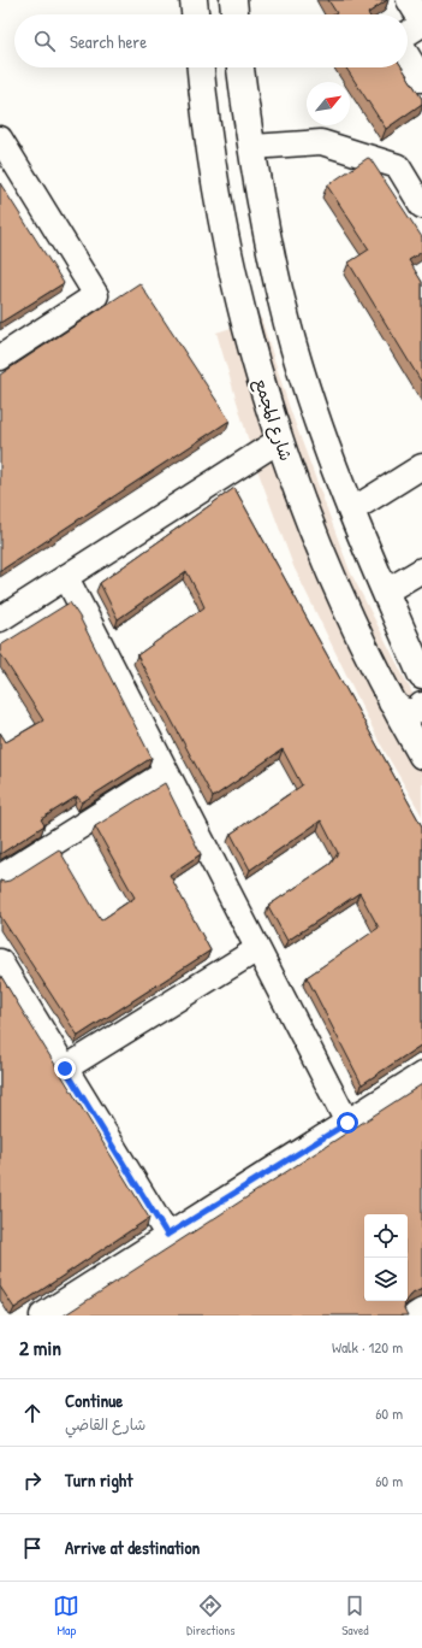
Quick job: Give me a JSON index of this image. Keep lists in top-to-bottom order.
{
  "streets": {
    "street": ["شارع المجمع"]
  },
  "north": "top right",
  "page": {
    "search": "Search here",
    "heading": ["2 min", "Walk · 120 m"],
    "list": [
      ["Continue", "شارع القاضي", "60 m"],
      ["Turn right", "60 m"],
      "Arrive at destination"
    ],
    "nav": ["Map", "Directions", "Saved"]
  }
}
